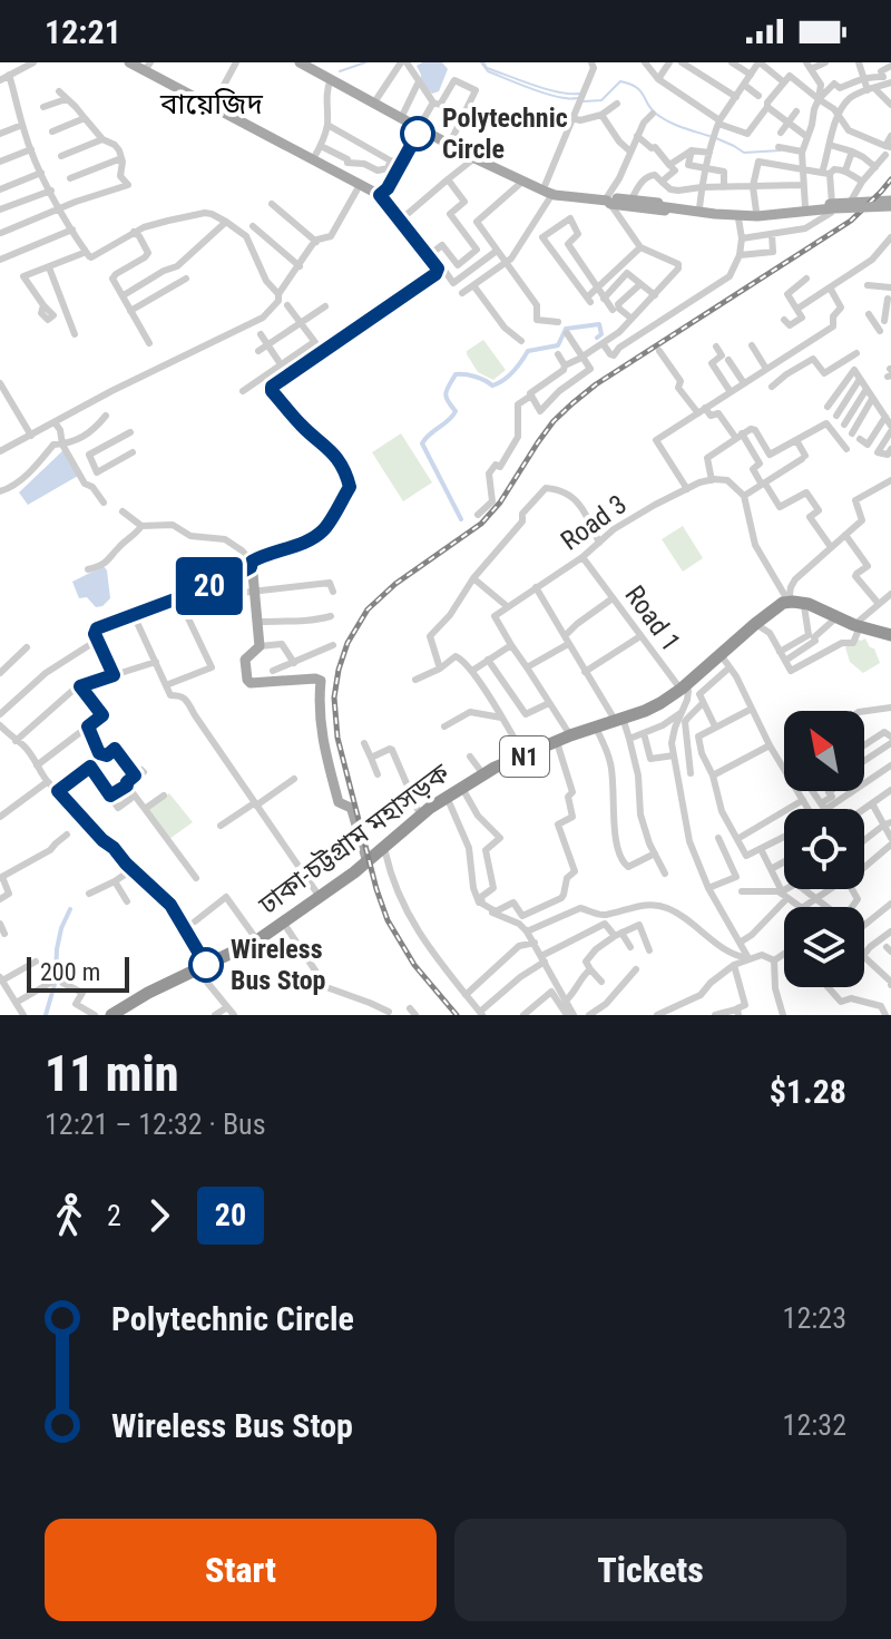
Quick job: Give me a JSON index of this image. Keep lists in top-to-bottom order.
{
  "streets": {
    "highway": ["N1", "ঢাকা-চট্টগ্রাম মহাসড়ক"],
    "street": ["Road 3", "Road 1"]
  },
  "crossings": [
    ["Road 3", "Road 1"],
    ["Road 1", "ঢাকা-চট্টগ্রাম মহাসড়ক"]
  ],
  "districts": ["বায়েজিদ"],
  "places": ["Polytechnic Circle", "Wireless Bus Stop"],
  "lines": ["bus line 20"],
  "scale_bar": "200 m",
  "north": "top left",
  "page": {
    "status": "12:21",
    "on_map": "20",
    "scale": "200 m",
    "heading": ["11 min", "12:21 – 12:32 · Bus", "$1.28"],
    "legs": ["2", "20"],
    "list": [
      {
        "name": "Polytechnic Circle",
        "value": "12:23"
      },
      {
        "name": "Wireless Bus Stop",
        "value": "12:32"
      }
    ],
    "buttons": ["Start", "Tickets"]
  }
}
